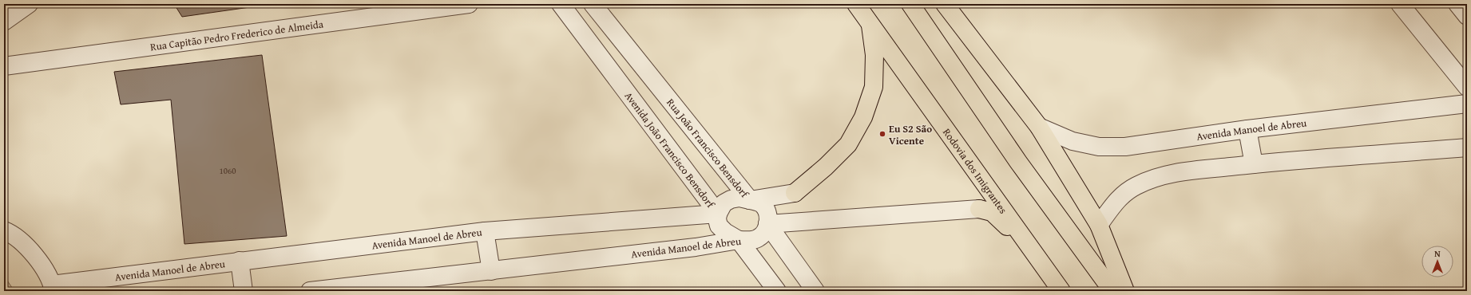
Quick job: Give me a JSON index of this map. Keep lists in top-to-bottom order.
{
  "streets": {
    "highway": ["Rodovia dos Imigrantes"],
    "street": [
      "Rua Capitão Pedro Frederico de Almeida",
      "Avenida Manoel de Abreu",
      "Rua João Francisco Bensdorf",
      "Avenida João Francisco Bensdorf"
    ]
  },
  "crossings": [
    ["Avenida Manoel de Abreu", "Rua João Francisco Bensdorf"],
    ["Avenida Manoel de Abreu", "Avenida João Francisco Bensdorf"],
    ["Rua João Francisco Bensdorf", "Avenida João Francisco Bensdorf"]
  ],
  "places": ["Eu S2 São Vicente"],
  "house_numbers": ["1060"],
  "north": "top"
}
